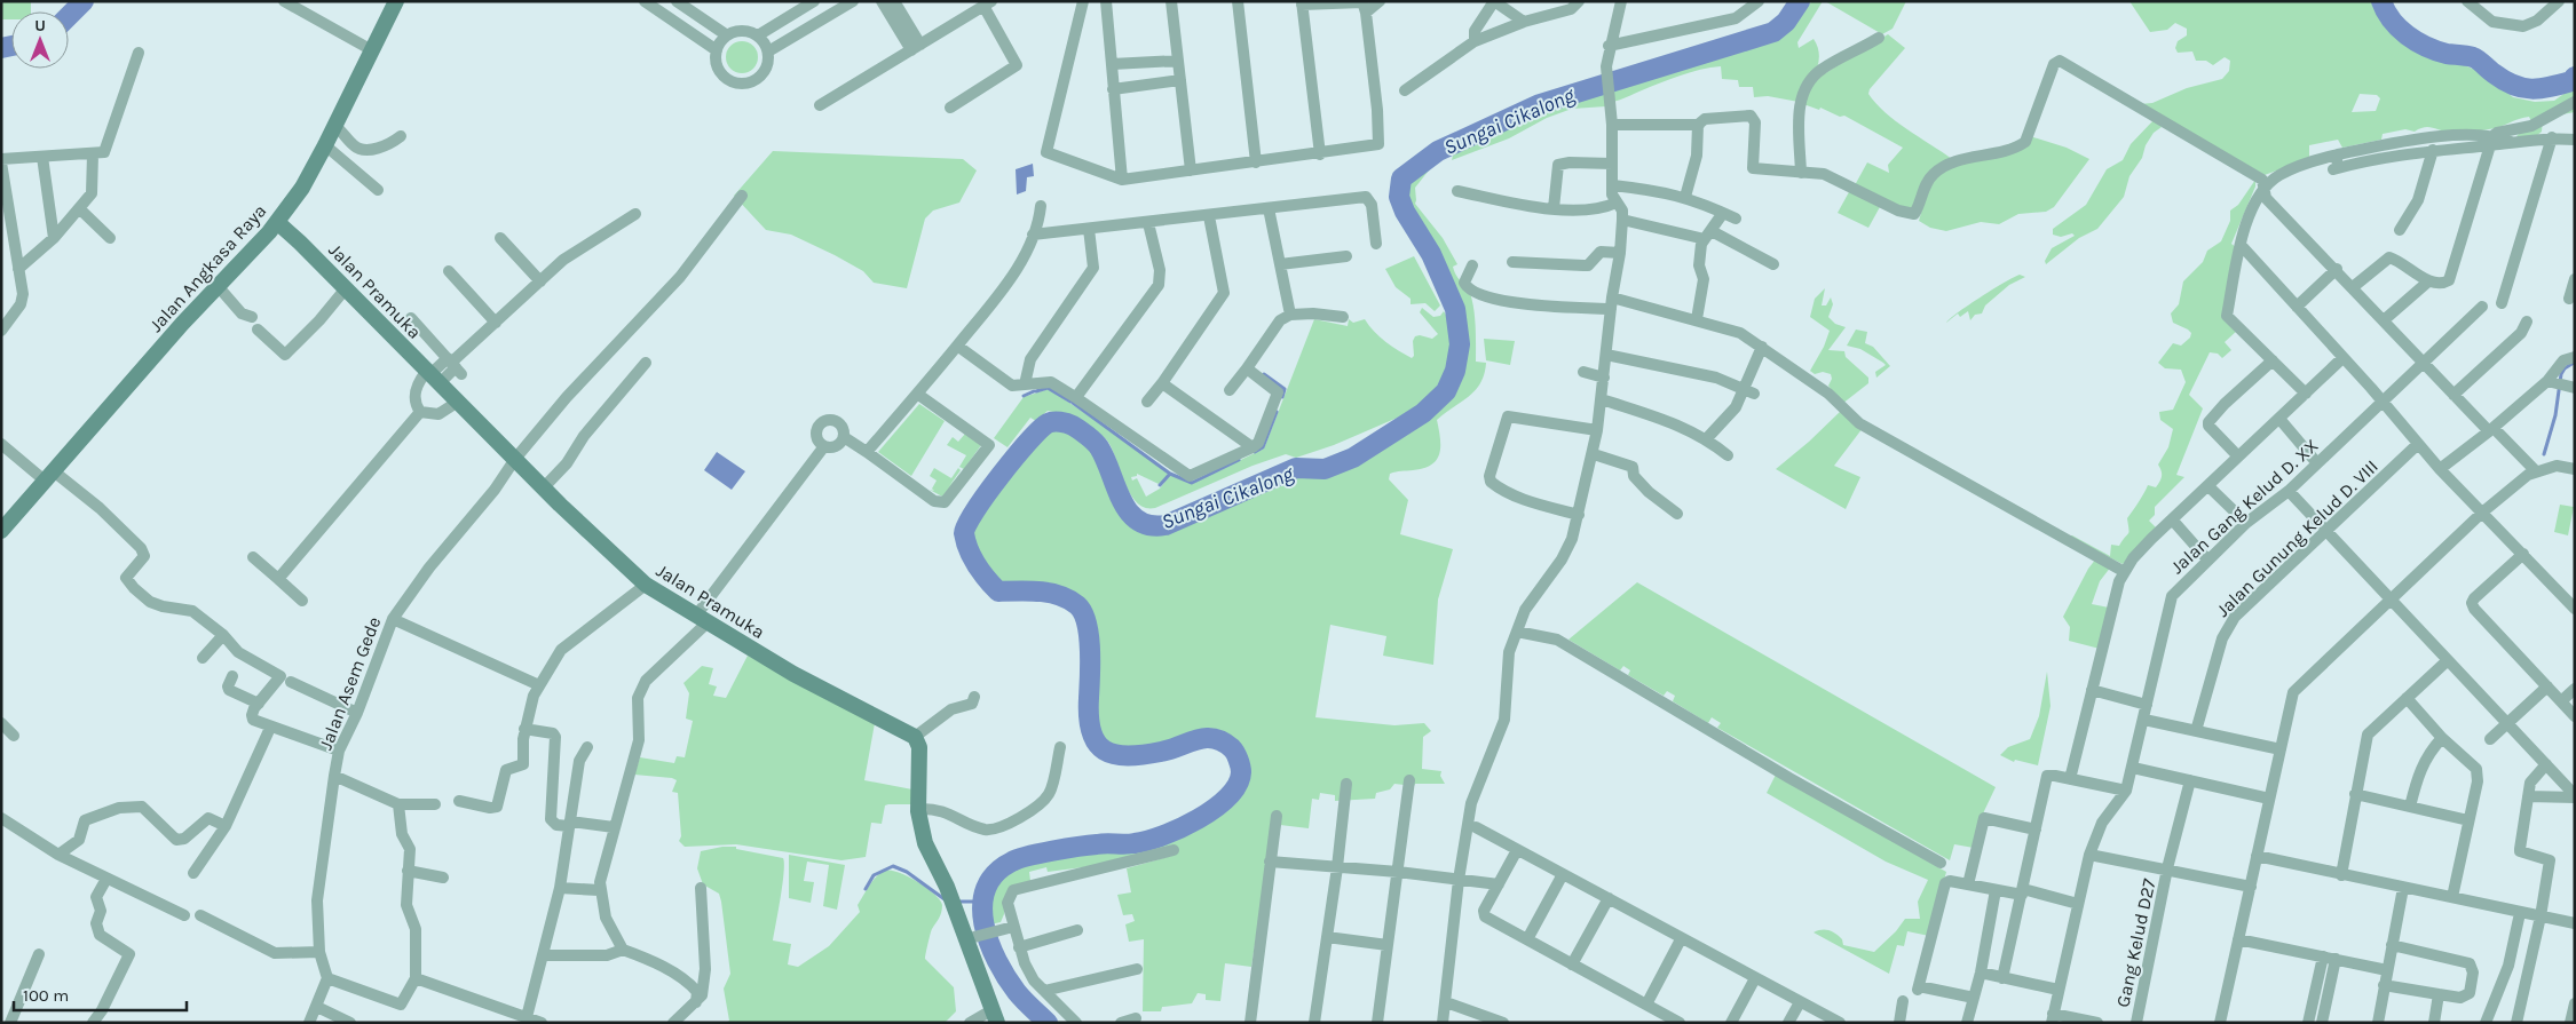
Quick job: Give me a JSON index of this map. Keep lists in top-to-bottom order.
{
  "streets": {
    "street": [
      "Jalan Angkasa Raya",
      "Jalan Pramuka",
      "Jalan Gang Kelud D. XX",
      "Jalan Gunung Kelud D. VIII",
      "Jalan Asem Gede",
      "Gang Kelud D27"
    ]
  },
  "crossings": [
    ["Jalan Angkasa Raya", "Jalan Pramuka"],
    ["Jalan Pramuka", "Jalan Asem Gede"]
  ],
  "water": ["Sungai Cikalong"],
  "scale_bar": "100 m",
  "north": "top"
}
